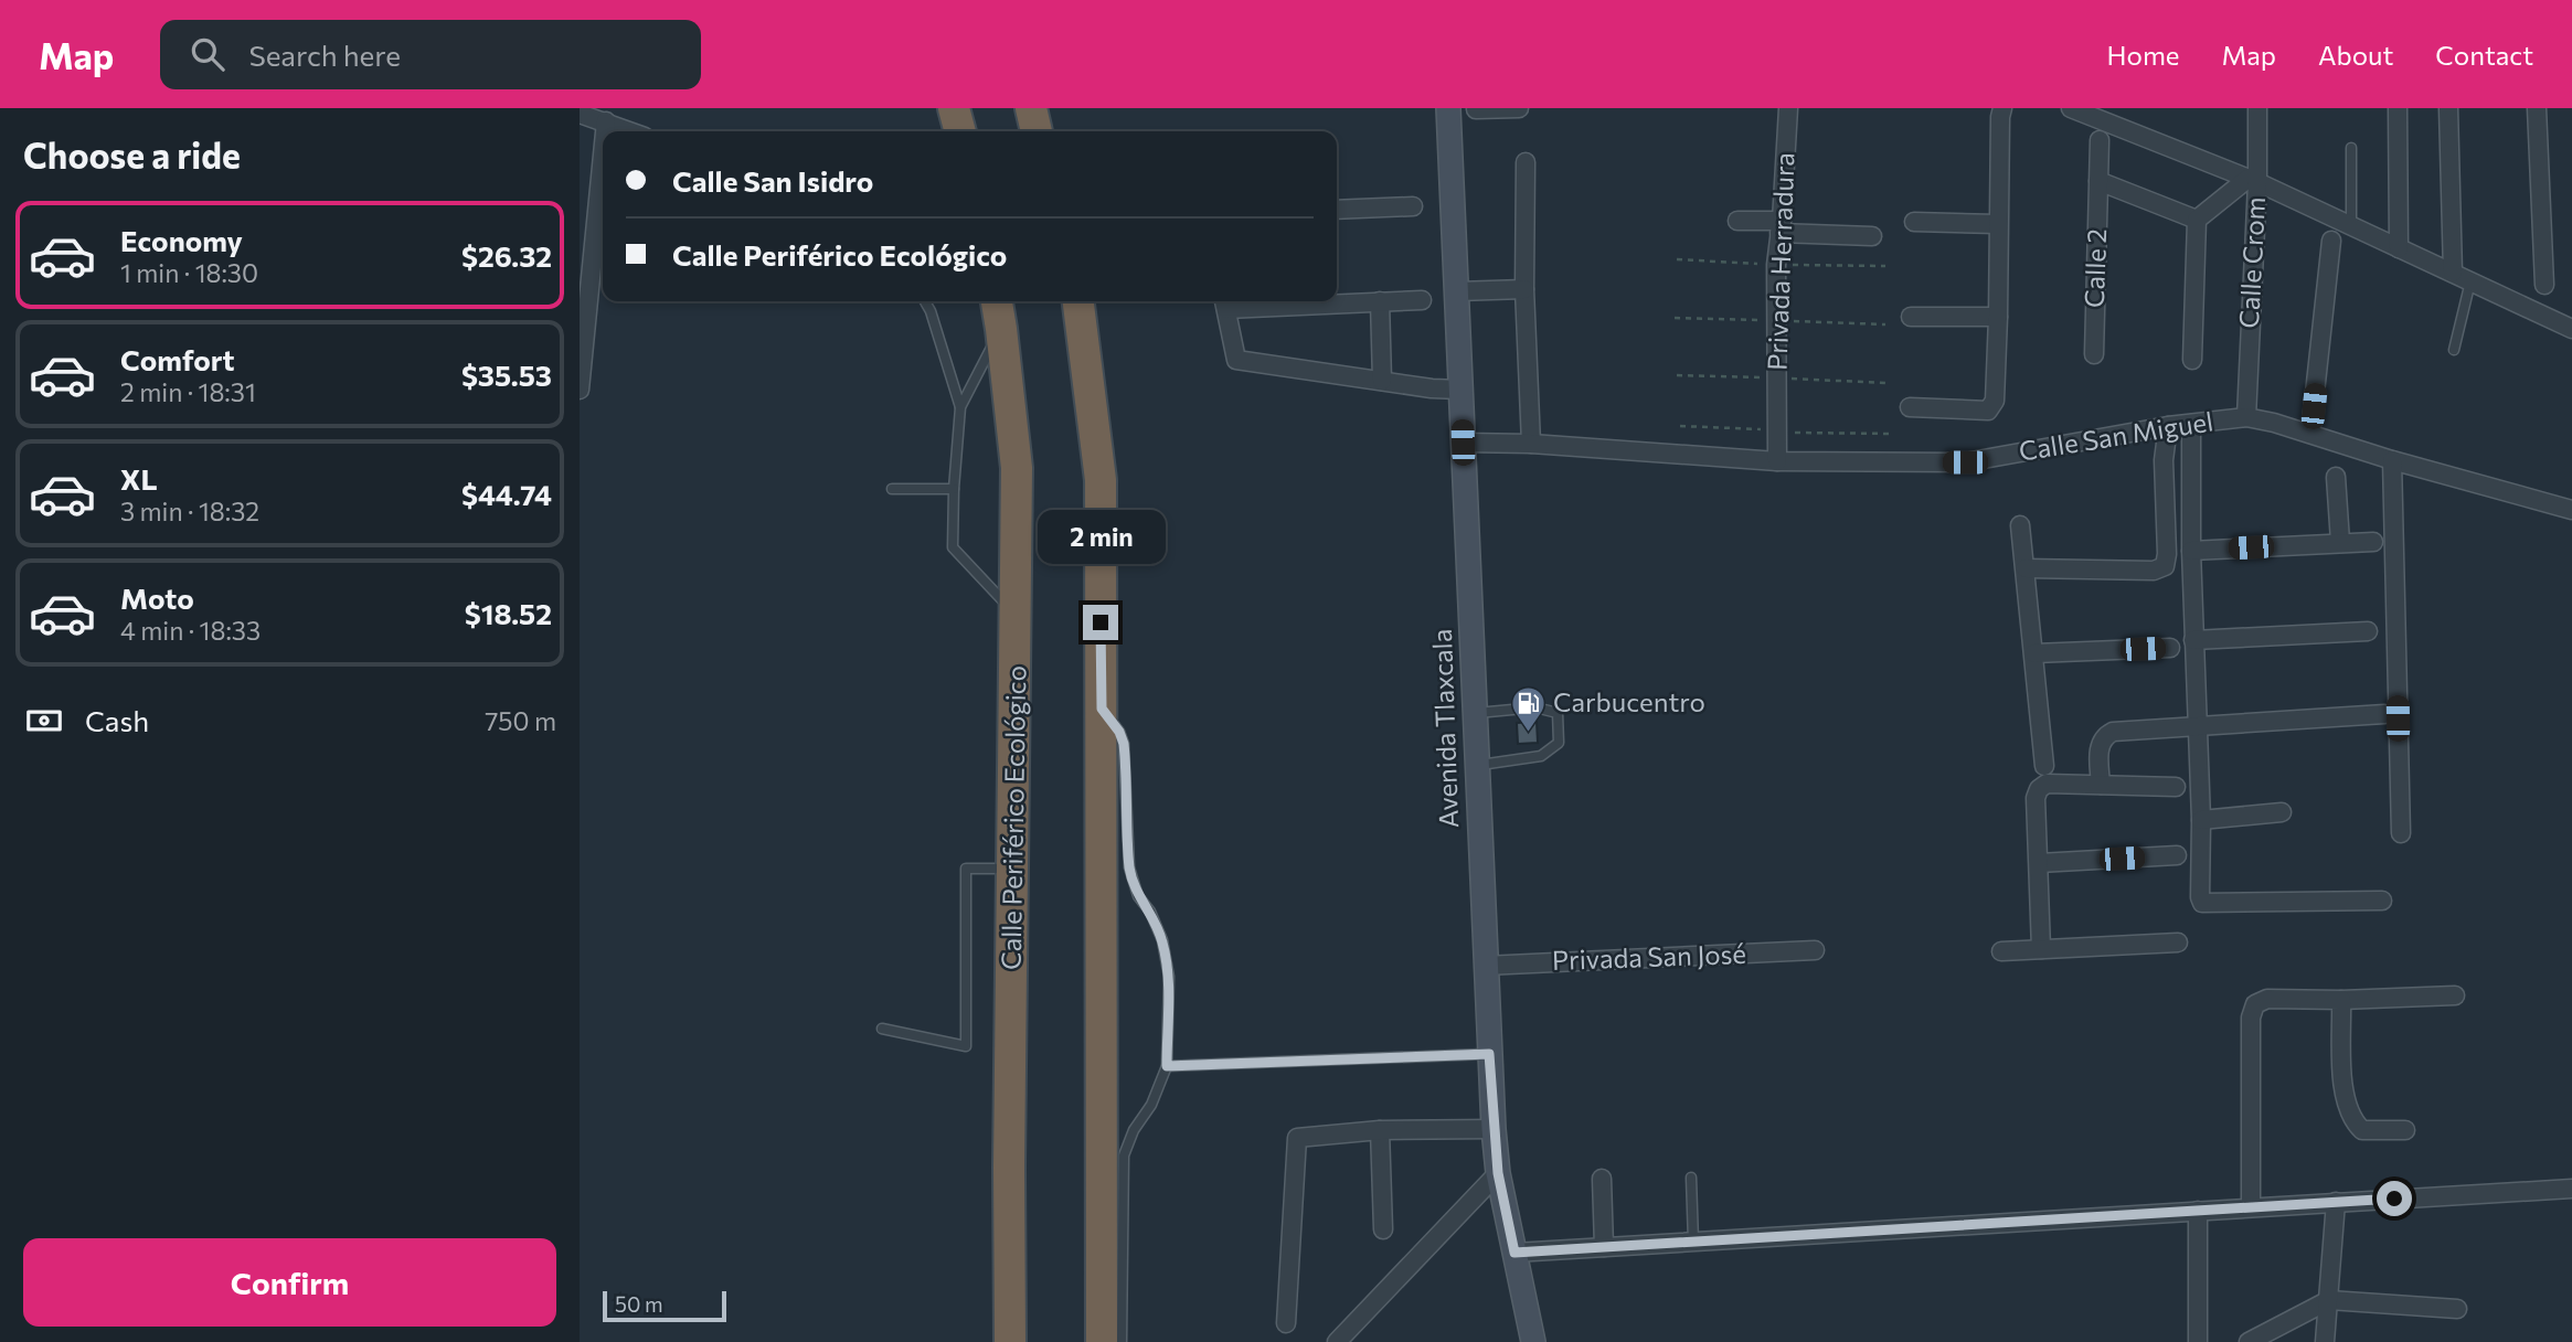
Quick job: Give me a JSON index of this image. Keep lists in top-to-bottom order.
{
  "streets": {
    "highway": ["Calle Periférico Ecológico"],
    "street": [
      "Privada Herradura",
      "Calle Crom",
      "Calle 2",
      "Calle San Miguel",
      "Avenida Tlaxcala",
      "Privada San José"
    ]
  },
  "crossings": [
    ["Privada Herradura", "Calle San Miguel"],
    ["Calle Crom", "Calle San Miguel"],
    ["Calle San Miguel", "Avenida Tlaxcala"],
    ["Avenida Tlaxcala", "Privada San José"]
  ],
  "places": {
    "fuel station": ["Carbucentro"]
  },
  "scale_bar": "50 m",
  "page": {
    "header": "Map",
    "search": "Search here",
    "nav": [
      "Home",
      "Map",
      "About",
      "Contact"
    ],
    "heading": "Choose a ride",
    "banner": ["Calle San Isidro", "Calle Periférico Ecológico"],
    "list": [
      {
        "name": "Economy",
        "note": "1 min · 18:30",
        "value": "$26.32"
      },
      {
        "name": "Comfort",
        "note": "2 min · 18:31",
        "value": "$35.53"
      },
      {
        "name": "XL",
        "note": "3 min · 18:32",
        "value": "$44.74"
      },
      {
        "name": "Moto",
        "note": "4 min · 18:33",
        "value": "$18.52"
      }
    ],
    "bubble": "2 min",
    "pay": ["Cash", "750 m"],
    "buttons": "Confirm",
    "scale": "50 m"
  }
}
